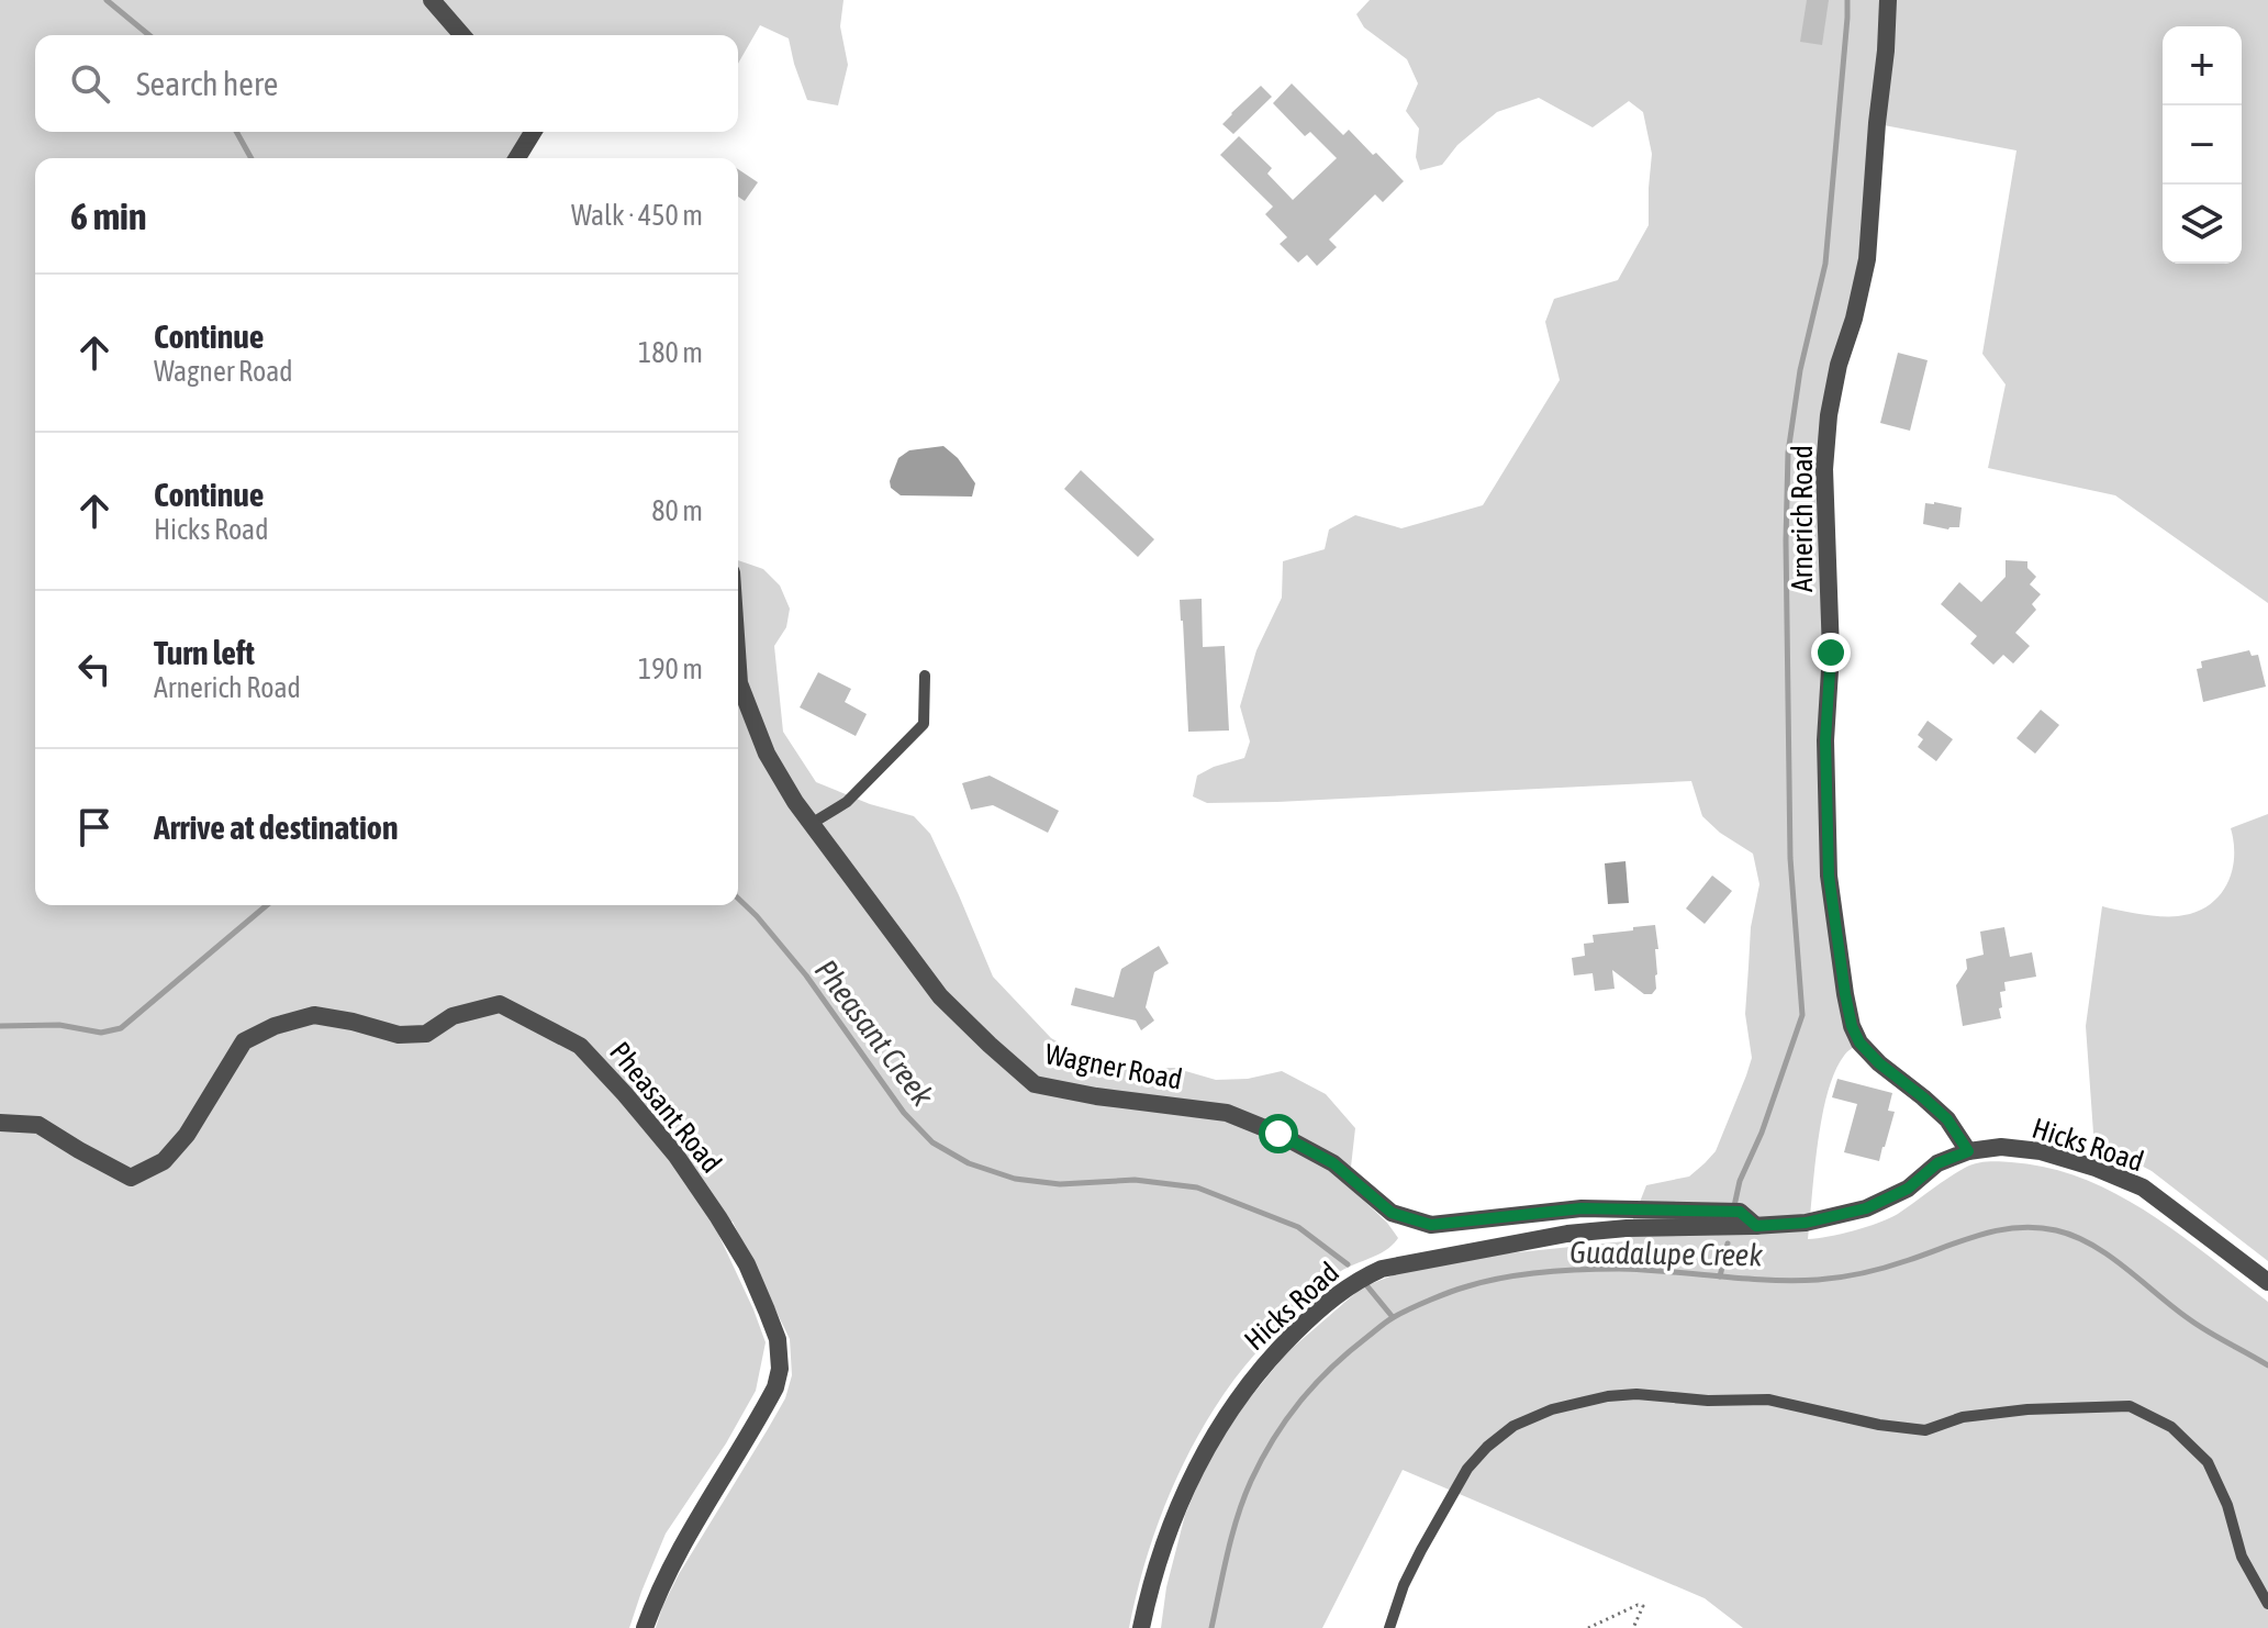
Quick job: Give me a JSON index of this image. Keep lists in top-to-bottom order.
{
  "streets": {
    "street": [
      "Arnerich Road",
      "Wagner Road",
      "Pheasant Road",
      "Hicks Road"
    ]
  },
  "crossings": [
    ["Arnerich Road", "Hicks Road"],
    ["Wagner Road", "Hicks Road"]
  ],
  "water": ["Pheasant Creek", "Guadalupe Creek"],
  "page": {
    "map_buttons": ["+", "−"],
    "search": "Search here",
    "heading": ["6 min", "Walk · 450 m"],
    "list": [
      ["Continue", "Wagner Road", "180 m"],
      ["Continue", "Hicks Road", "80 m"],
      ["Turn left", "Arnerich Road", "190 m"],
      "Arrive at destination"
    ]
  }
}
